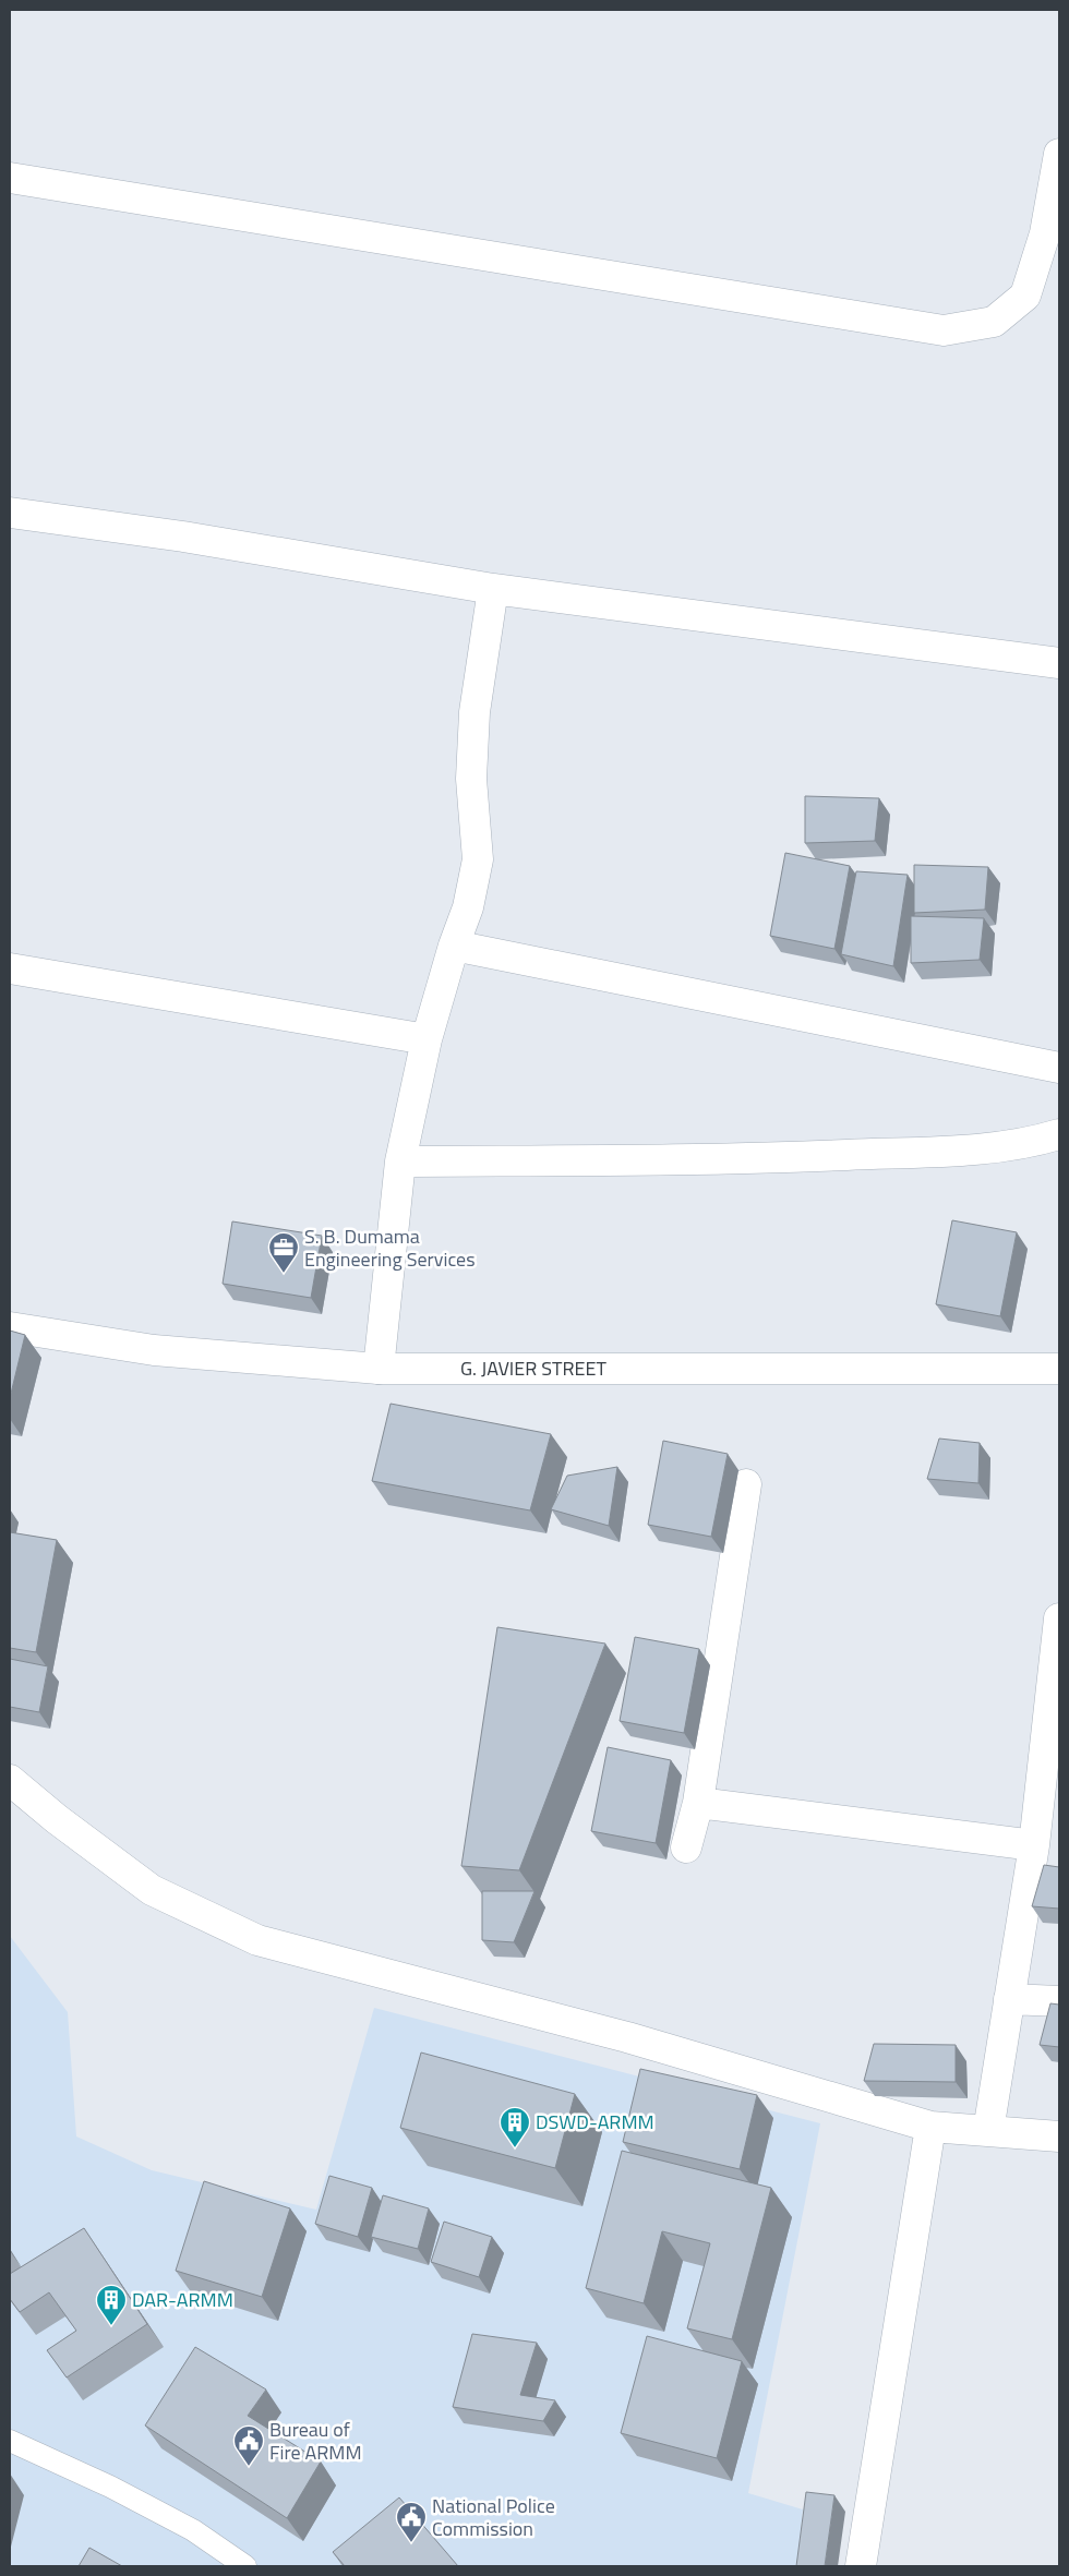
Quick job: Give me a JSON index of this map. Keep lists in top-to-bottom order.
{
  "streets": {
    "street": ["G. JAVIER STREET"]
  },
  "places": {
    "office": ["S. B. Dumama Engineering Services"],
    "building": ["DSWD-ARMM", "DAR-ARMM"],
    "public building": ["Bureau of Fire ARMM", "National Police Commission"]
  }
}
